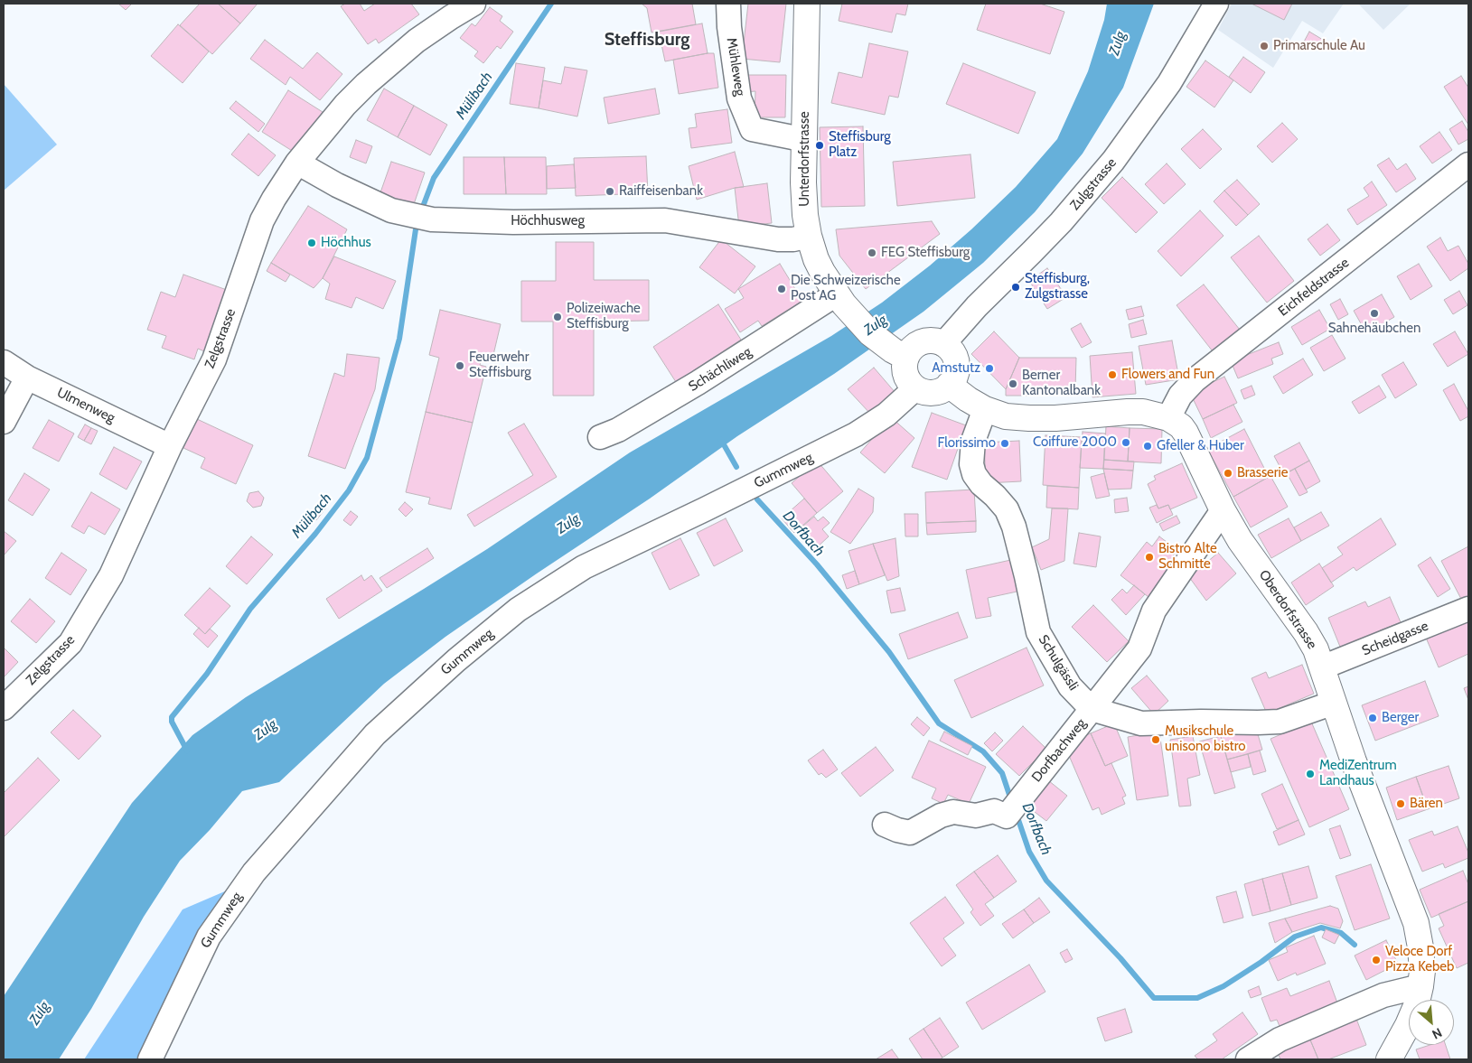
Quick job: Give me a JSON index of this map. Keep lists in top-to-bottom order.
{
  "streets": {
    "main road": ["Unterdorfstrasse", "Oberdorfstrasse"],
    "street": [
      "Mühleweg",
      "Zulgstrasse",
      "Höchhusweg",
      "Eichfeldstrasse",
      "Zelgstrasse",
      "Schächliweg",
      "Ulmenweg",
      "Gummweg",
      "Scheidgasse",
      "Schulgässli",
      "Dorfbachweg"
    ]
  },
  "crossings": [
    ["Mühleweg", "Unterdorfstrasse"],
    ["Unterdorfstrasse", "Zulgstrasse"],
    ["Unterdorfstrasse", "Höchhusweg"],
    ["Unterdorfstrasse", "Schächliweg"],
    ["Unterdorfstrasse", "Gummweg"],
    ["Unterdorfstrasse", "Oberdorfstrasse"],
    ["Zulgstrasse", "Gummweg"],
    ["Zulgstrasse", "Oberdorfstrasse"],
    ["Höchhusweg", "Zelgstrasse"],
    ["Eichfeldstrasse", "Oberdorfstrasse"],
    ["Zelgstrasse", "Ulmenweg"],
    ["Gummweg", "Oberdorfstrasse"],
    ["Oberdorfstrasse", "Scheidgasse"],
    ["Oberdorfstrasse", "Schulgässli"],
    ["Oberdorfstrasse", "Dorfbachweg"],
    ["Schulgässli", "Dorfbachweg"]
  ],
  "districts": ["Steffisburg"],
  "water": ["Zulg", "Mülibach", "Dorfbach"],
  "places": [
    "Primarschule Au",
    "Steffisburg Platz",
    "Raiffeisenbank",
    "Höchhus",
    "FEG Steffisburg",
    "Steffisburg, Zulgstrasse",
    "Die Schweizerische Post AG",
    "Sahnehäubchen",
    "Polizeiwache Steffisburg",
    "Feuerwehr Steffisburg",
    "Amstutz",
    "Flowers and Fun",
    "Berner Kantonalbank",
    "Coiffure 2000",
    "Florissimo",
    "Gfeller & Huber",
    "Brasserie",
    "Bistro Alte Schmitte",
    "Berger",
    "Musikschule unisono bistro",
    "MediZentrum Landhaus",
    "Bären",
    "Veloce Dorf Pizza Kebeb"
  ],
  "north": "bottom right"
}
